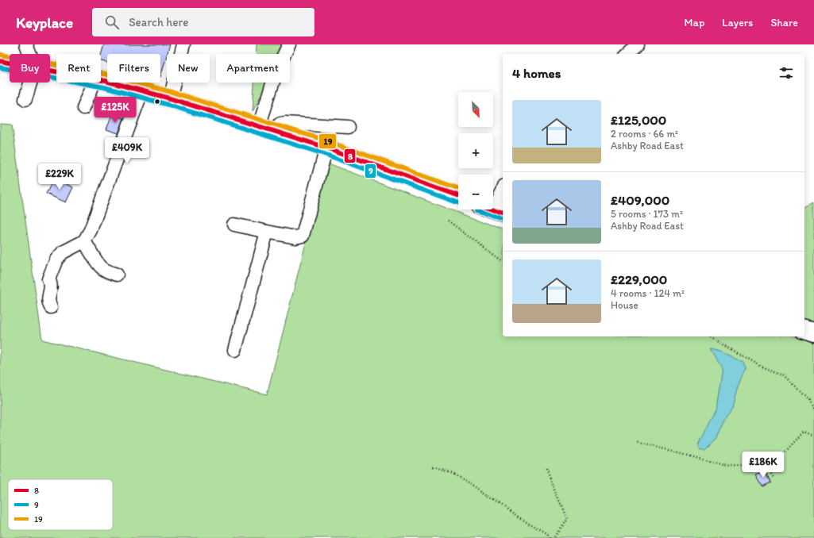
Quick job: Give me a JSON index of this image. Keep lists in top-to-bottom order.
{
  "lines": ["transit line 19", "transit line 8", "transit line 9"],
  "legend": ["8", "9", "19"],
  "north": "bottom right",
  "page": {
    "header": "Keyplace",
    "search": "Search here",
    "nav": ["Map", "Layers", "Share"],
    "chip": [
      "Buy",
      "Rent",
      "Filters",
      "New",
      "Apartment"
    ],
    "heading": "4 homes",
    "map_buttons": ["+", "−"],
    "list": [
      {
        "name": "£125,000",
        "note": "2 rooms · 66 m² · Ashby Road East"
      },
      {
        "name": "£409,000",
        "note": "5 rooms · 173 m² · Ashby Road East"
      },
      {
        "name": "£229,000",
        "note": "4 rooms · 124 m² · House"
      }
    ],
    "price": [
      "£125K",
      "£409K",
      "£229K",
      "£186K"
    ]
  }
}
